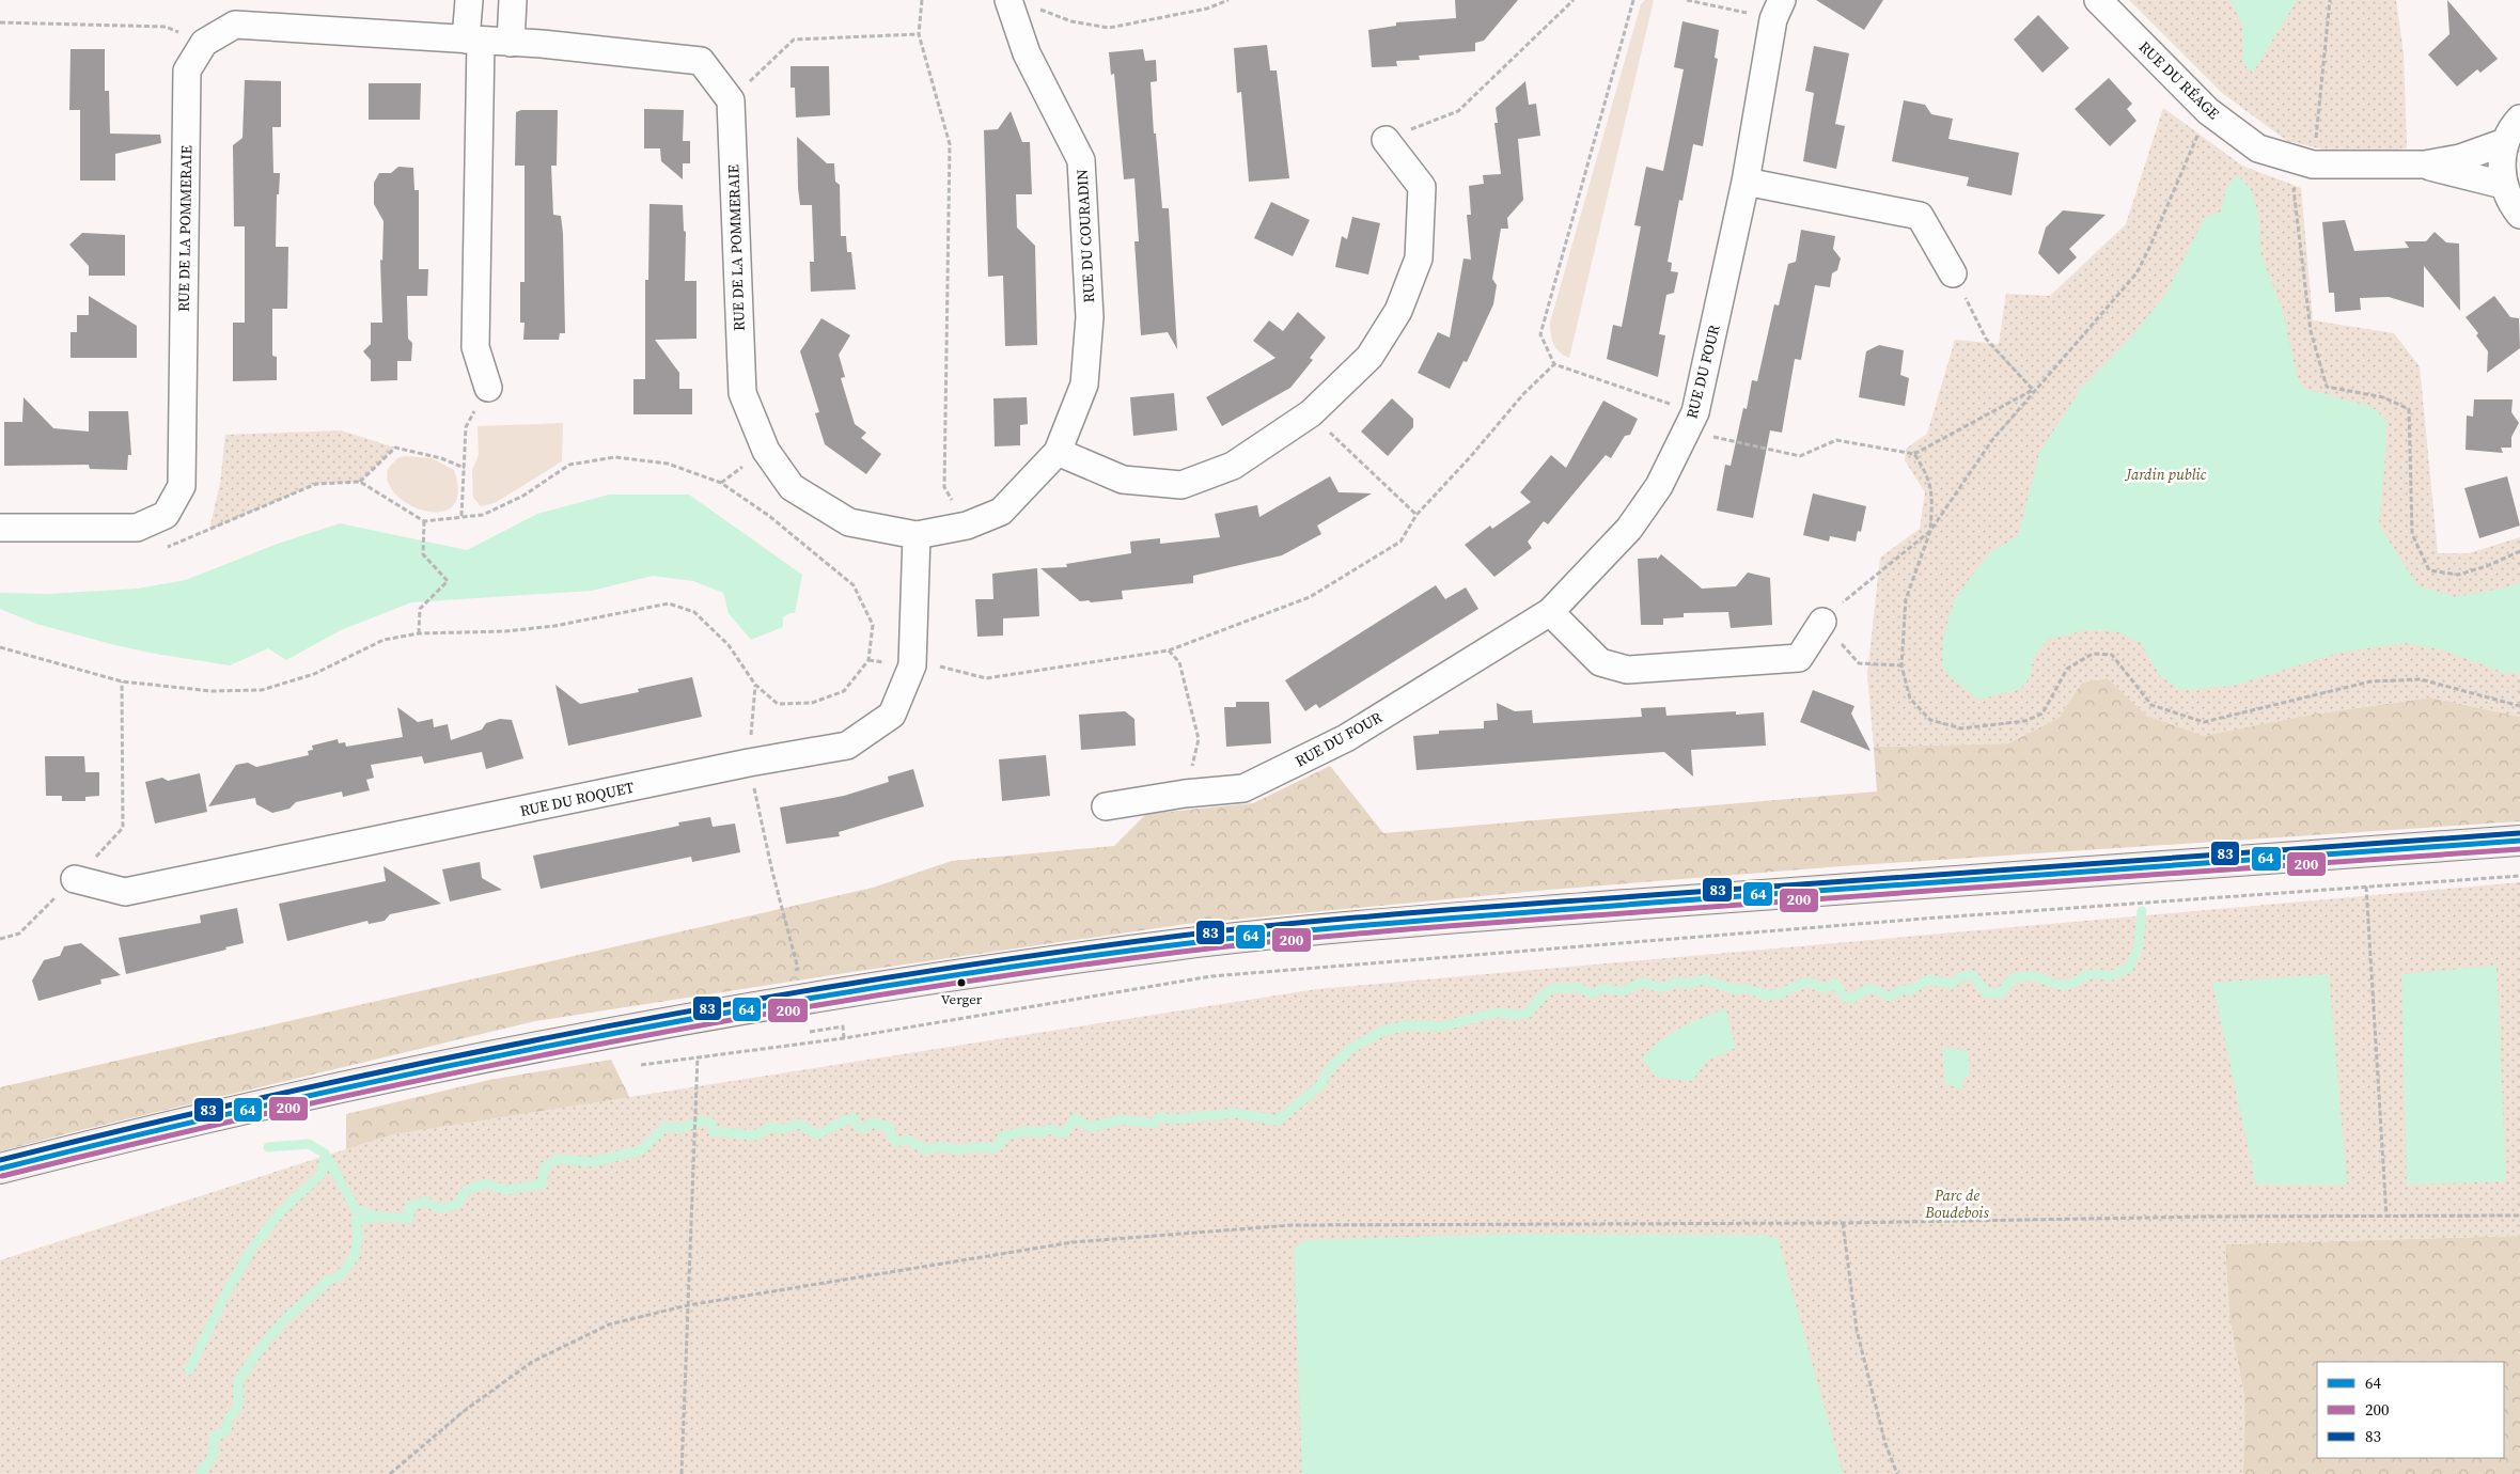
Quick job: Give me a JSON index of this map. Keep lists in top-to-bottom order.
{
  "streets": {
    "street": [
      "RUE DU RÉAGE",
      "RUE DE LA POMMERAIE",
      "RUE DU COURADIN",
      "RUE DU FOUR",
      "RUE DU ROQUET"
    ]
  },
  "crossings": [
    ["RUE DE LA POMMERAIE", "RUE DU COURADIN"],
    ["RUE DE LA POMMERAIE", "RUE DU ROQUET"],
    ["RUE DU COURADIN", "RUE DU ROQUET"]
  ],
  "parks": ["Jardin public", "Parc de Boudebois"],
  "places": ["Verger"],
  "lines": ["transit line 83", "transit line 64", "transit line 200"],
  "legend": ["64", "200", "83"]
}
